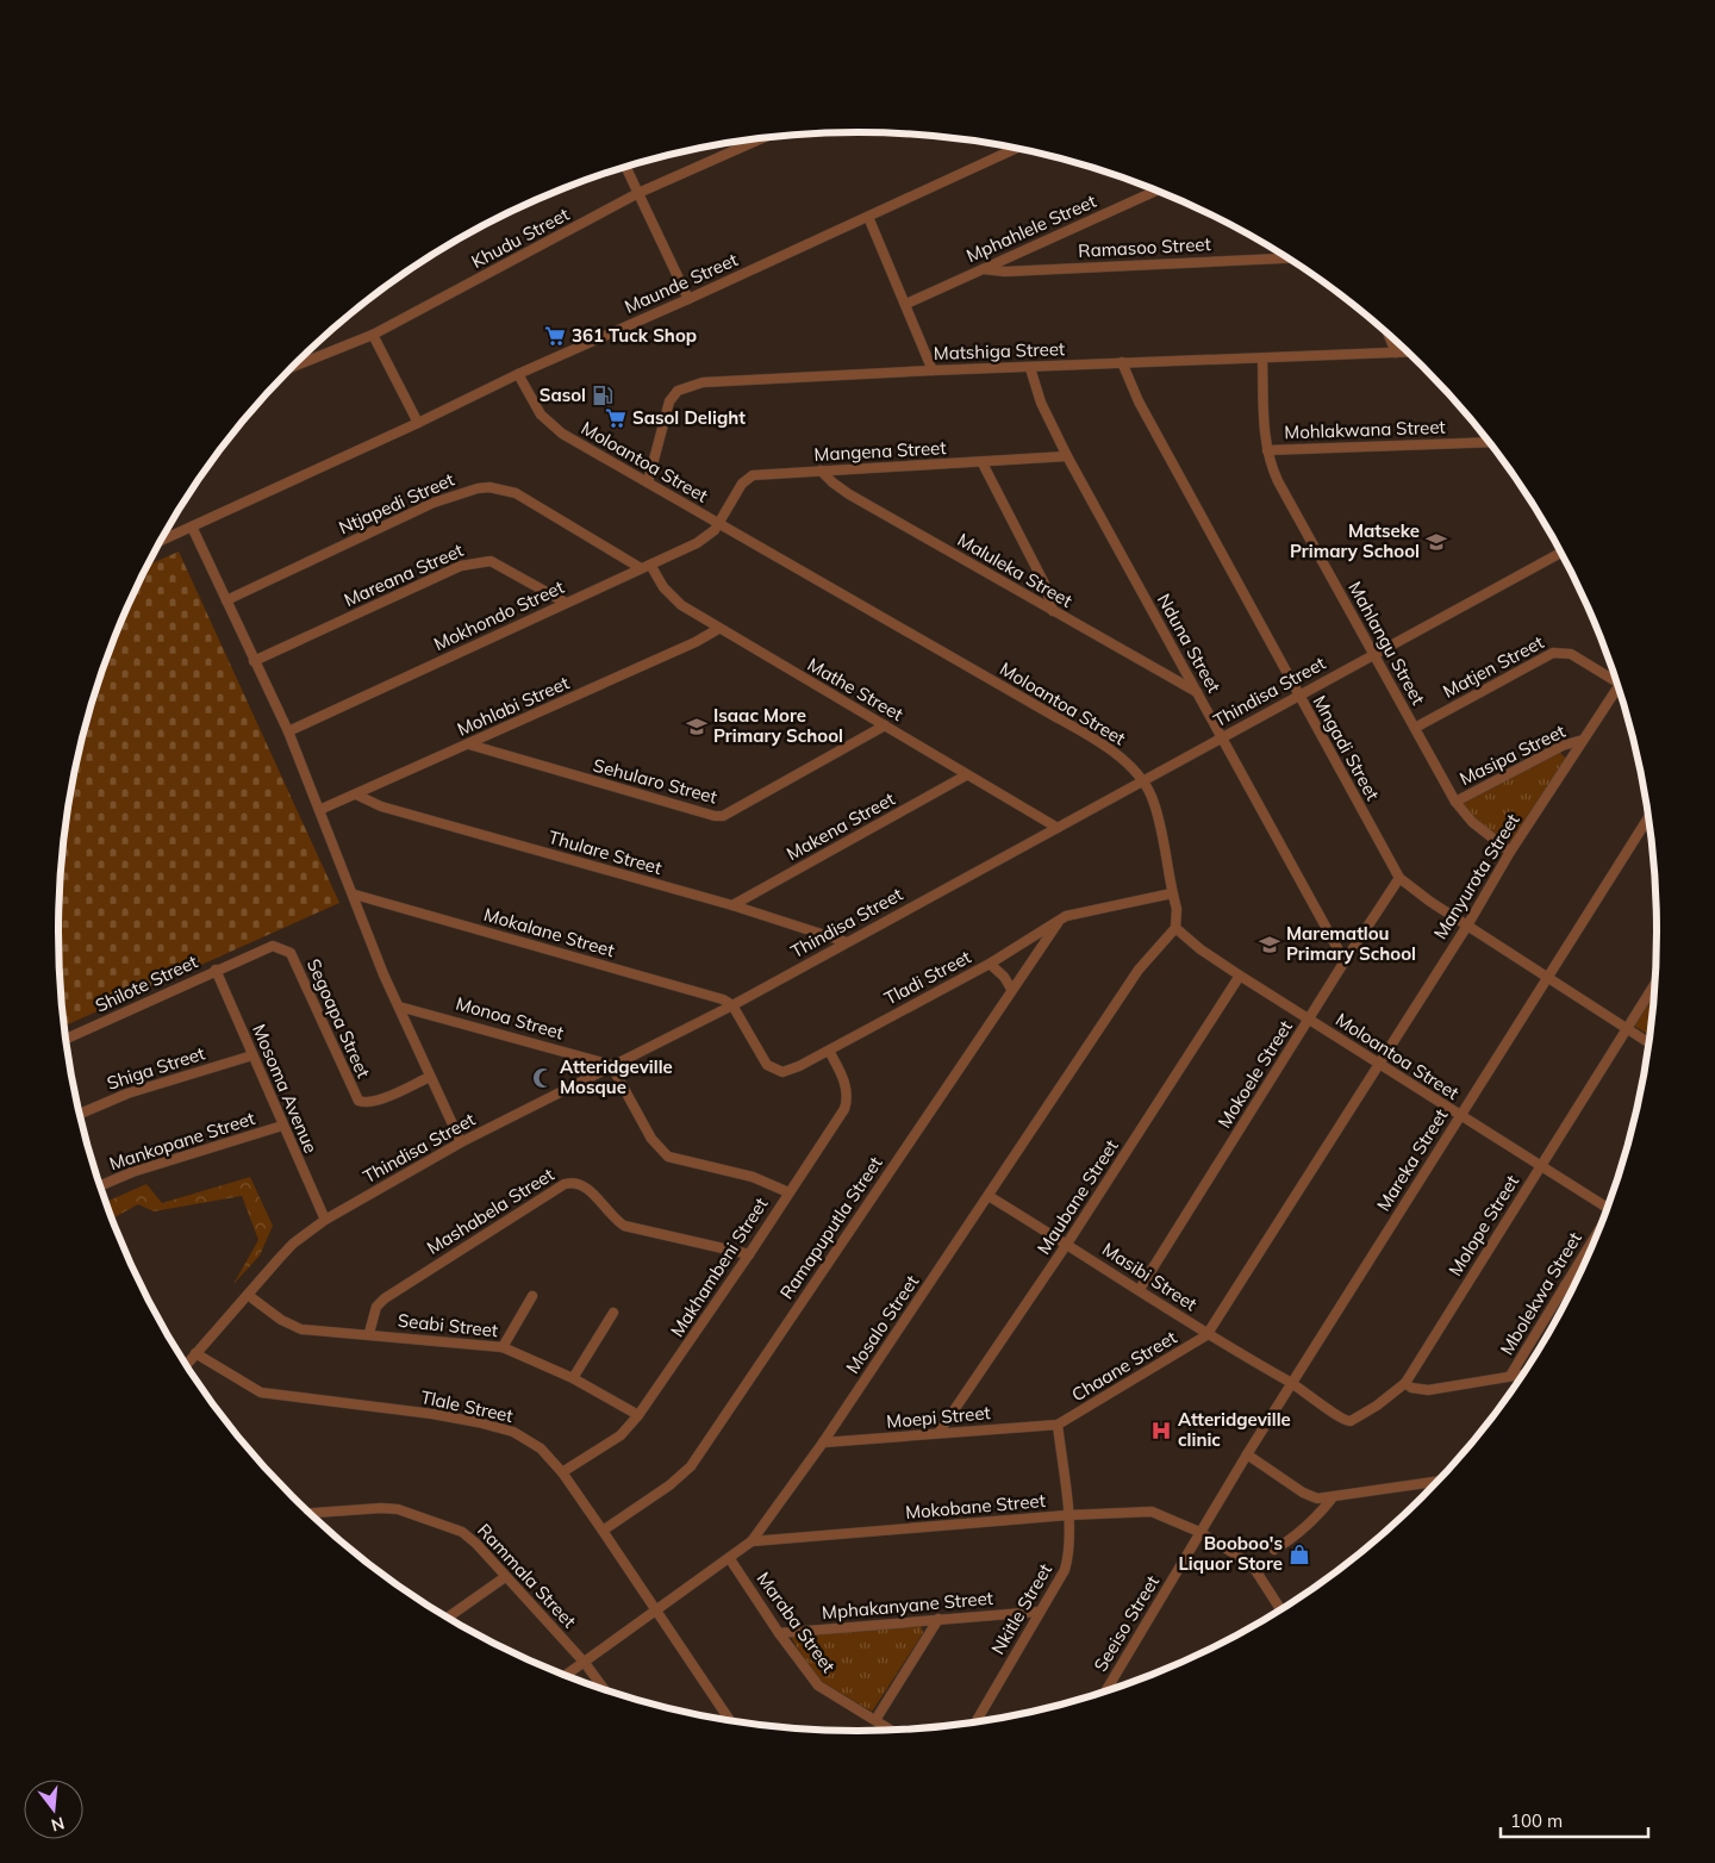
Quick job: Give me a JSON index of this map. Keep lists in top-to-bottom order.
{
  "streets": {
    "street": [
      "Mphahlele Street",
      "Khudu Street",
      "Ramasoo Street",
      "Maunde Street",
      "Matshiga Street",
      "Mohlakwana Street",
      "Mangena Street",
      "Moloantoa Street",
      "Ntjapedi Street",
      "Maluleka Street",
      "Mareana Street",
      "Mokhondo Street",
      "Nduna Street",
      "Mahlangu Street",
      "Matjen Street",
      "Mathe Street",
      "Thindisa Street",
      "Mohlabi Street",
      "Mngadi Street",
      "Masipa Street",
      "Sehularo Street",
      "Makena Street",
      "Thulare Street",
      "Manyurota Street",
      "Mokalane Street",
      "Tladi Street",
      "Shilote Street",
      "Segoapa Street",
      "Monoa Street",
      "Shiga Street",
      "Mokoele Street",
      "Mosoma Avenue",
      "Mankopane Street",
      "Mareka Street",
      "Maubane Street",
      "Mashabela Street",
      "Molope Street",
      "Ramapuputla Street",
      "Makhambeni Street",
      "Masibi Street",
      "Mbolekwa Street",
      "Mosalo Street",
      "Seabi Street",
      "Chaane Street",
      "Tlale Street",
      "Moepi Street",
      "Mokobane Street",
      "Rammala Street",
      "Mphakanyane Street",
      "Nkitle Street",
      "Maraba Street",
      "Seeiso Street"
    ]
  },
  "crossings": [
    ["Mphahlele Street", "Ramasoo Street"],
    ["Maunde Street", "Moloantoa Street"],
    ["Matshiga Street", "Moloantoa Street"],
    ["Matshiga Street", "Nduna Street"],
    ["Matshiga Street", "Mahlangu Street"],
    ["Matshiga Street", "Mngadi Street"],
    ["Mohlakwana Street", "Mahlangu Street"],
    ["Mangena Street", "Moloantoa Street"],
    ["Mangena Street", "Maluleka Street"],
    ["Mangena Street", "Mokhondo Street"],
    ["Mangena Street", "Nduna Street"],
    ["Moloantoa Street", "Mokhondo Street"],
    ["Moloantoa Street", "Thindisa Street"],
    ["Moloantoa Street", "Manyurota Street"],
    ["Moloantoa Street", "Tladi Street"],
    ["Moloantoa Street", "Mokoele Street"],
    ["Moloantoa Street", "Mareka Street"],
    ["Moloantoa Street", "Maubane Street"],
    ["Moloantoa Street", "Molope Street"],
    ["Moloantoa Street", "Mosalo Street"],
    ["Ntjapedi Street", "Mokhondo Street"],
    ["Ntjapedi Street", "Mathe Street"],
    ["Maluleka Street", "Nduna Street"],
    ["Mareana Street", "Mokhondo Street"],
    ["Mokhondo Street", "Mathe Street"],
    ["Nduna Street", "Thindisa Street"],
    ["Nduna Street", "Mokoele Street"],
    ["Mahlangu Street", "Matjen Street"],
    ["Mahlangu Street", "Thindisa Street"],
    ["Mahlangu Street", "Masipa Street"],
    ["Mahlangu Street", "Manyurota Street"],
    ["Mathe Street", "Thindisa Street"],
    ["Mathe Street", "Mohlabi Street"],
    ["Mathe Street", "Sehularo Street"],
    ["Mathe Street", "Makena Street"],
    ["Thindisa Street", "Mngadi Street"],
    ["Thindisa Street", "Thulare Street"],
    ["Thindisa Street", "Mokalane Street"],
    ["Thindisa Street", "Tladi Street"],
    ["Thindisa Street", "Monoa Street"],
    ["Thindisa Street", "Mosoma Avenue"],
    ["Thindisa Street", "Seabi Street"],
    ["Thindisa Street", "Tlale Street"],
    ["Mohlabi Street", "Sehularo Street"],
    ["Mohlabi Street", "Thulare Street"],
    ["Mngadi Street", "Manyurota Street"],
    ["Mngadi Street", "Mokoele Street"],
    ["Mngadi Street", "Mareka Street"],
    ["Mngadi Street", "Molope Street"],
    ["Masipa Street", "Manyurota Street"],
    ["Makena Street", "Thulare Street"],
    ["Manyurota Street", "Masibi Street"],
    ["Manyurota Street", "Chaane Street"],
    ["Mokalane Street", "Tladi Street"],
    ["Tladi Street", "Ramapuputla Street"],
    ["Tladi Street", "Makhambeni Street"],
    ["Shilote Street", "Segoapa Street"],
    ["Shilote Street", "Mosoma Avenue"],
    ["Segoapa Street", "Mosoma Avenue"],
    ["Shiga Street", "Mosoma Avenue"],
    ["Mokoele Street", "Masibi Street"],
    ["Mosoma Avenue", "Mankopane Street"],
    ["Mareka Street", "Molope Street"],
    ["Mareka Street", "Masibi Street"],
    ["Mareka Street", "Mokobane Street"],
    ["Mareka Street", "Seeiso Street"],
    ["Maubane Street", "Masibi Street"],
    ["Maubane Street", "Moepi Street"],
    ["Mashabela Street", "Makhambeni Street"],
    ["Mashabela Street", "Seabi Street"],
    ["Molope Street", "Masibi Street"],
    ["Ramapuputla Street", "Tlale Street"],
    ["Makhambeni Street", "Seabi Street"],
    ["Makhambeni Street", "Tlale Street"],
    ["Masibi Street", "Mosalo Street"],
    ["Masibi Street", "Chaane Street"],
    ["Mosalo Street", "Tlale Street"],
    ["Mosalo Street", "Moepi Street"],
    ["Mosalo Street", "Mokobane Street"],
    ["Mosalo Street", "Rammala Street"],
    ["Mosalo Street", "Maraba Street"],
    ["Chaane Street", "Moepi Street"],
    ["Chaane Street", "Nkitle Street"],
    ["Moepi Street", "Nkitle Street"],
    ["Mokobane Street", "Nkitle Street"],
    ["Mokobane Street", "Seeiso Street"],
    ["Mphakanyane Street", "Nkitle Street"],
    ["Mphakanyane Street", "Maraba Street"]
  ],
  "places": {
    "supermarket": ["361 Tuck Shop", "Sasol Delight"],
    "fuel station": ["Sasol"],
    "school or university": ["Matseke Primary School", "Isaac More Primary School", "Marematlou Primary School"],
    "mosque": ["Atteridgeville Mosque"],
    "hospital": ["Atteridgeville clinic"],
    "shop": ["Booboo's Liquor Store"]
  },
  "scale_bar": "100 m",
  "north": "bottom"
}
